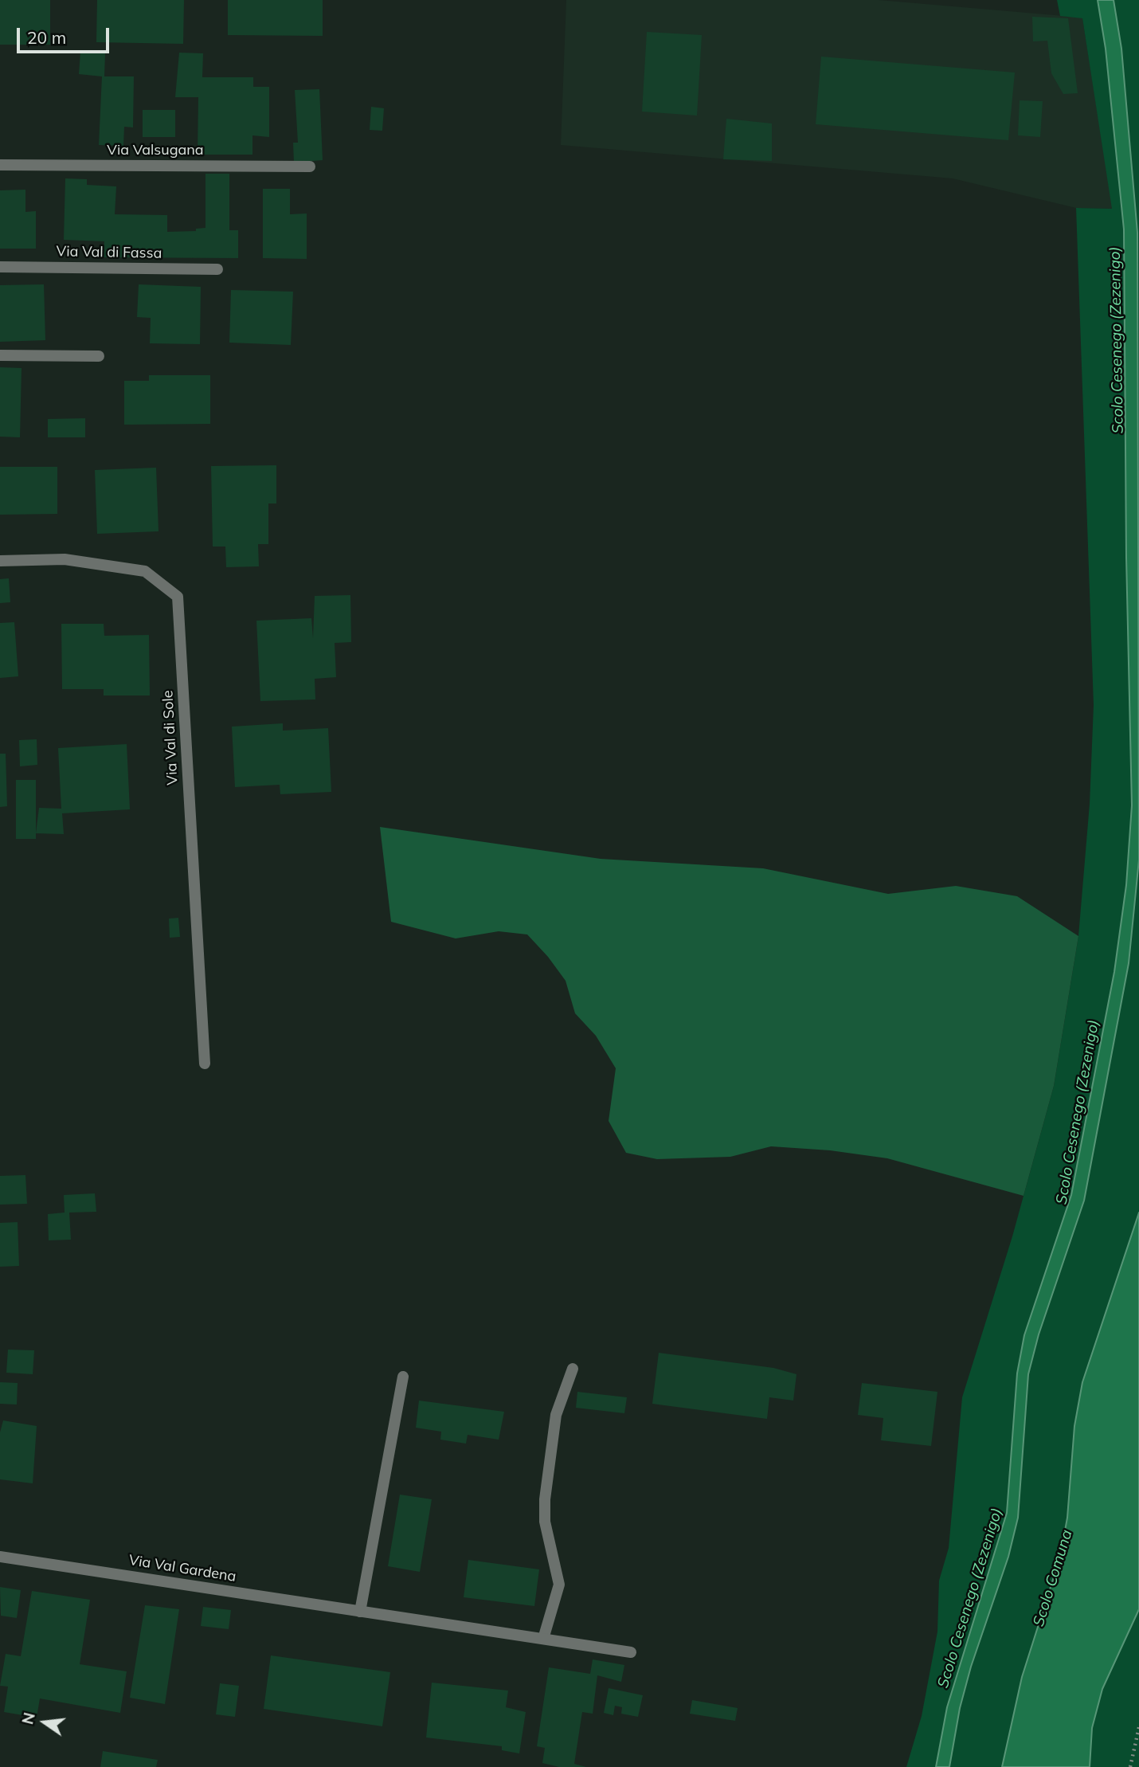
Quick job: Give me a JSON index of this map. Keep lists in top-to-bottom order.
{
  "streets": {
    "street": [
      "Via Valsugana",
      "Via Val di Fassa",
      "Via Val di Sole",
      "Via Val Gardena"
    ]
  },
  "water": ["Scolo Cesenego (Zezenigo)", "Scolo Comuna"],
  "scale_bar": "20 m",
  "north": "left"
}
